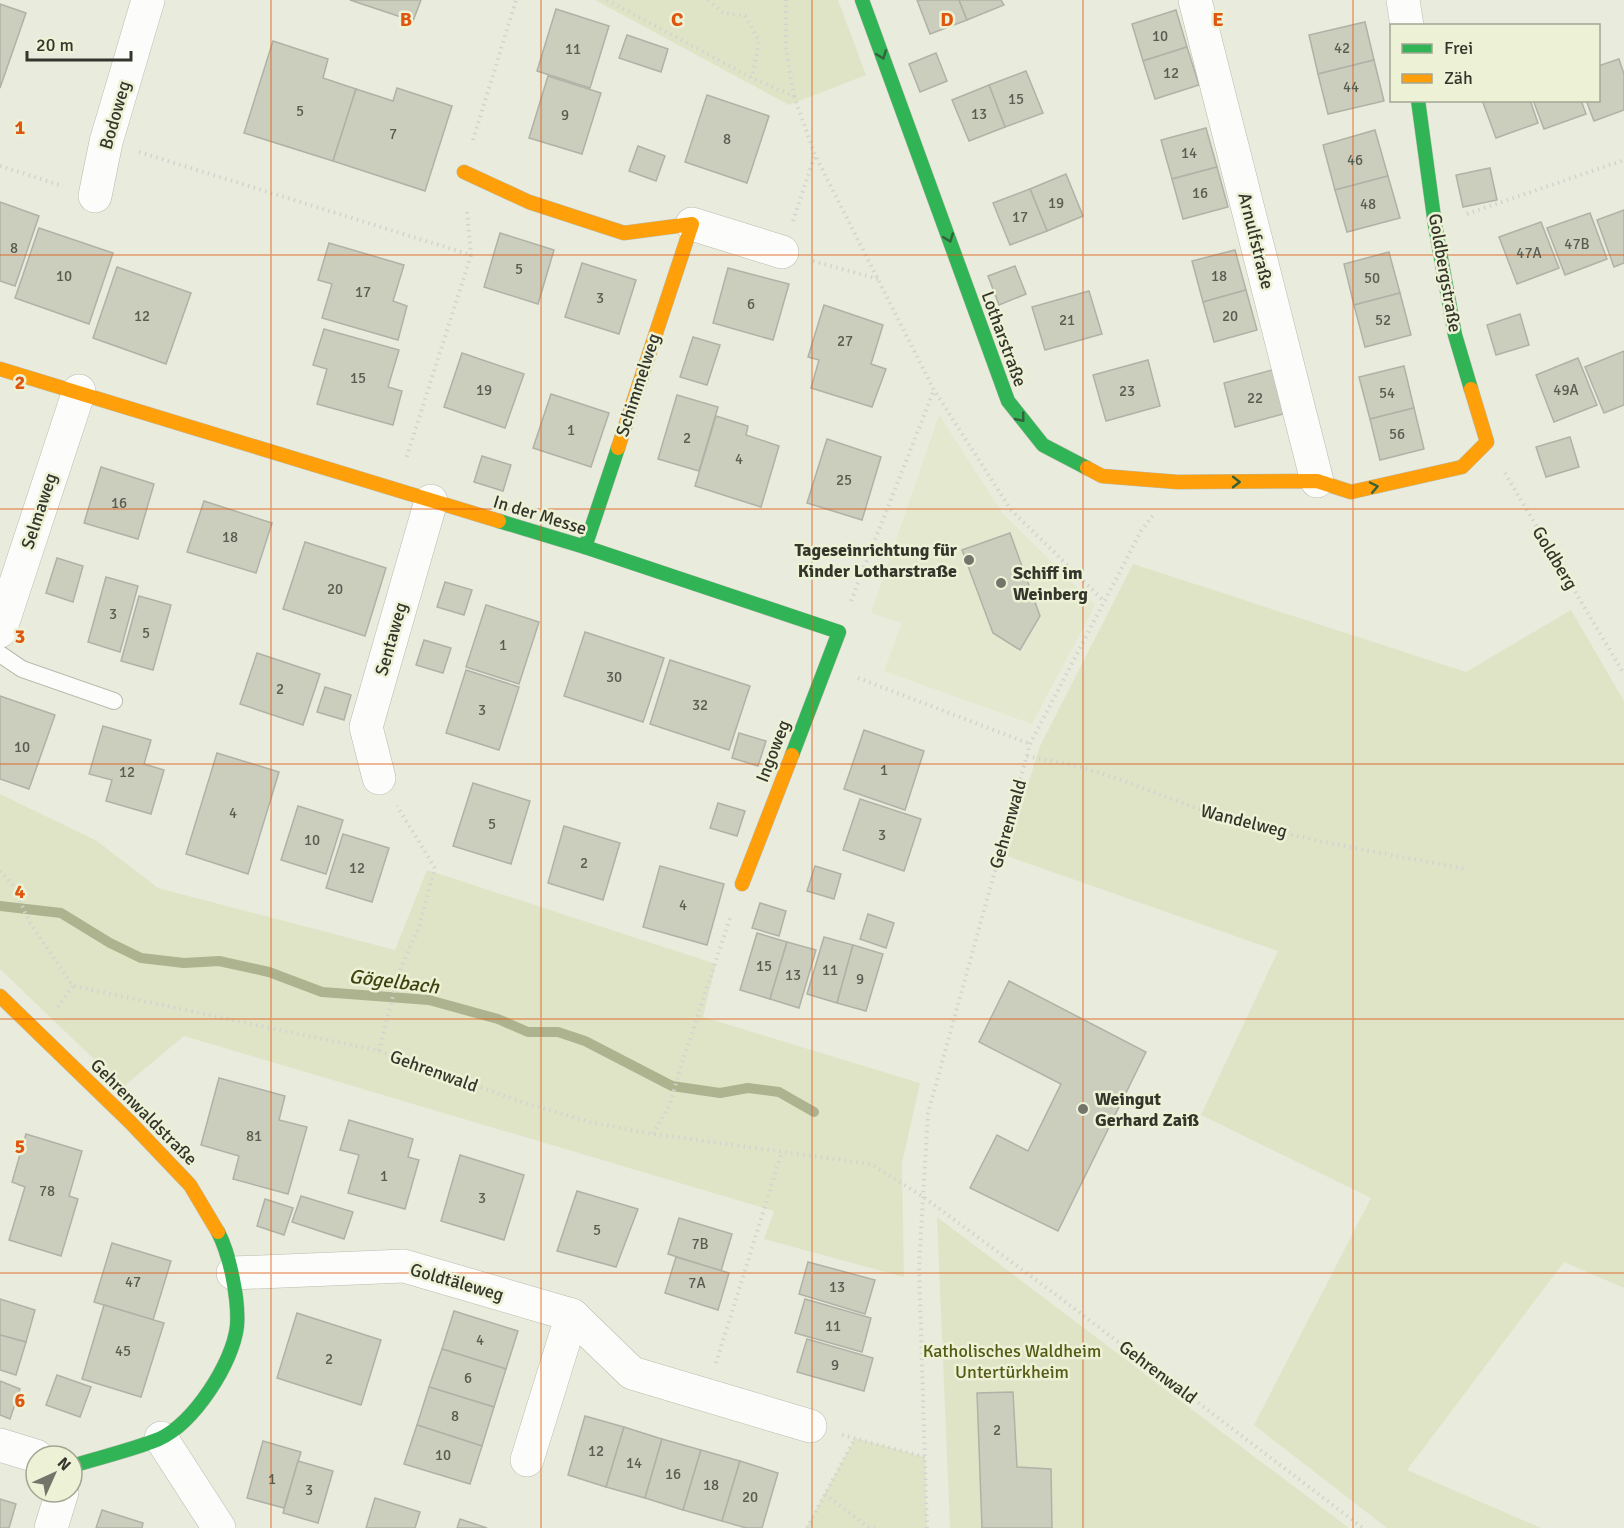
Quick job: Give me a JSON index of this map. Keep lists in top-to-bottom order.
{
  "streets": {
    "street": [
      "Bodoweg",
      "Arnulfstraße",
      "Goldbergstraße",
      "Lotharstraße",
      "Schimmelweg",
      "Selmaweg",
      "In der Messe",
      "Sentaweg",
      "Ingoweg",
      "Gehrenwaldstraße",
      "Goldtäleweg"
    ],
    "path": ["Goldberg", "Wandelweg", "Gehrenwald"]
  },
  "crossings": [
    ["Arnulfstraße", "Lotharstraße"],
    ["Goldbergstraße", "Lotharstraße"],
    ["Goldbergstraße", "Goldberg"],
    ["Lotharstraße", "Goldberg"],
    ["Lotharstraße", "Gehrenwald"],
    ["Schimmelweg", "In der Messe"],
    ["Selmaweg", "In der Messe"],
    ["In der Messe", "Sentaweg"],
    ["In der Messe", "Ingoweg"],
    ["Wandelweg", "Gehrenwald"],
    ["Gehrenwaldstraße", "Goldtäleweg"]
  ],
  "one_way": ["Lotharstraße"],
  "water": ["Gögelbach"],
  "parks": ["Katholisches Waldheim Untertürkheim"],
  "places": ["Tageseinrichtung für Kinder Lotharstraße", "Schiff im Weinberg", "Weingut Gerhard Zaiß"],
  "house_numbers": [
    "10",
    "42",
    "11",
    "12",
    "44",
    "15",
    "5",
    "13",
    "9",
    "7",
    "8",
    "14",
    "46",
    "16",
    "19",
    "48",
    "17",
    "47B",
    "8",
    "47A",
    "5",
    "10",
    "18",
    "50",
    "17",
    "3",
    "6",
    "12",
    "20",
    "21",
    "52",
    "27",
    "15",
    "19",
    "49A",
    "23",
    "54",
    "22",
    "1",
    "56",
    "2",
    "4",
    "25",
    "16",
    "18",
    "20",
    "3",
    "5",
    "1",
    "30",
    "2",
    "32",
    "3",
    "10",
    "1",
    "12",
    "4",
    "5",
    "3",
    "10",
    "2",
    "12",
    "4",
    "15",
    "11",
    "13",
    "9",
    "81",
    "1",
    "78",
    "3",
    "5",
    "7B",
    "47",
    "7A",
    "13",
    "11",
    "4",
    "45",
    "2",
    "9",
    "6",
    "8",
    "2",
    "12",
    "10",
    "14",
    "16",
    "1",
    "18",
    "3",
    "20"
  ],
  "legend": ["Frei", "Zäh"],
  "scale_bar": "20 m",
  "north": "top right",
  "grid": {
    "columns": [
      "B",
      "C",
      "D",
      "E"
    ],
    "rows": [
      "1",
      "2",
      "3",
      "4",
      "5",
      "6"
    ]
  }
}
